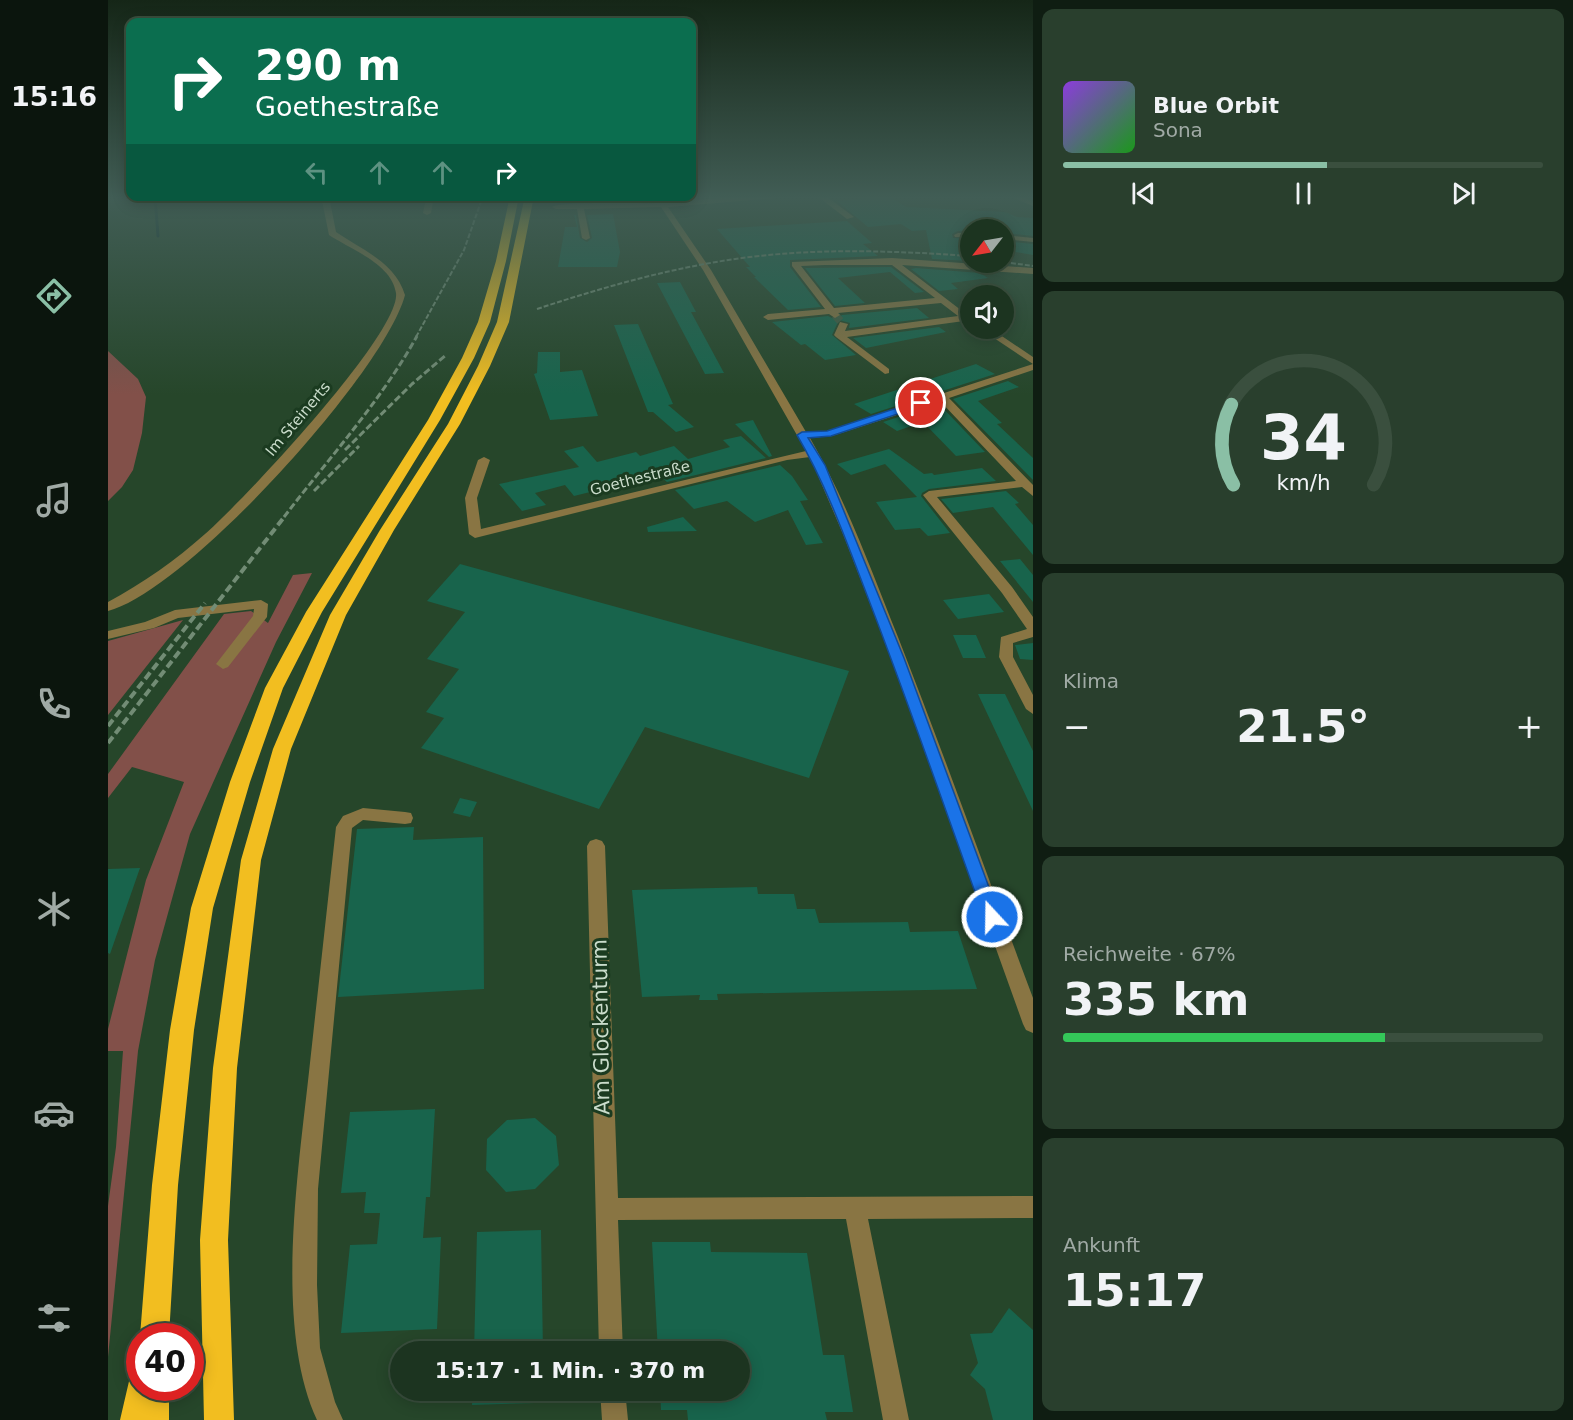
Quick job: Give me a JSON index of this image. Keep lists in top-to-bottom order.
{
  "streets": {
    "street": ["Im Steinerts", "Goethestraße", "Am Glockenturm"]
  },
  "north": "bottom left",
  "page": {
    "tabs": "15:16",
    "turn": ["290 m", "Goethestraße"],
    "song": ["Blue Orbit", "Sona"],
    "tile": [
      "Klima",
      ["Reichweite · 67%", "335 km"],
      ["Ankunft", "15:17"]
    ],
    "heat": ["−", "21.5°", "+"],
    "limit": "40",
    "trip": "15:17 · 1 Min. · 370 m",
    "gauge": ["34", "km/h"]
  }
}
